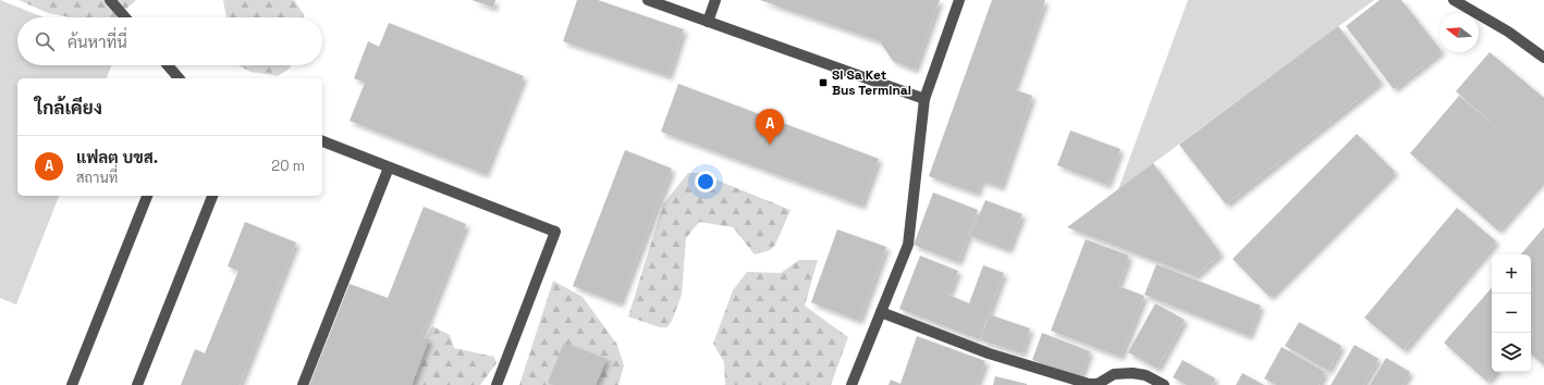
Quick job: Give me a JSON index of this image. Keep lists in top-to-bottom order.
{
  "places": {
    "transit": ["Si Sa Ket Bus Terminal"]
  },
  "north": "left",
  "page": {
    "search": "ค้นหาที่นี่",
    "heading": "ใกล้เคียง",
    "pins": "A",
    "list": [
      {
        "mark": "A",
        "name": "แฟลต บขส.",
        "note": "สถานที่",
        "value": "20 m"
      }
    ],
    "map_buttons": ["+", "−"]
  }
}
